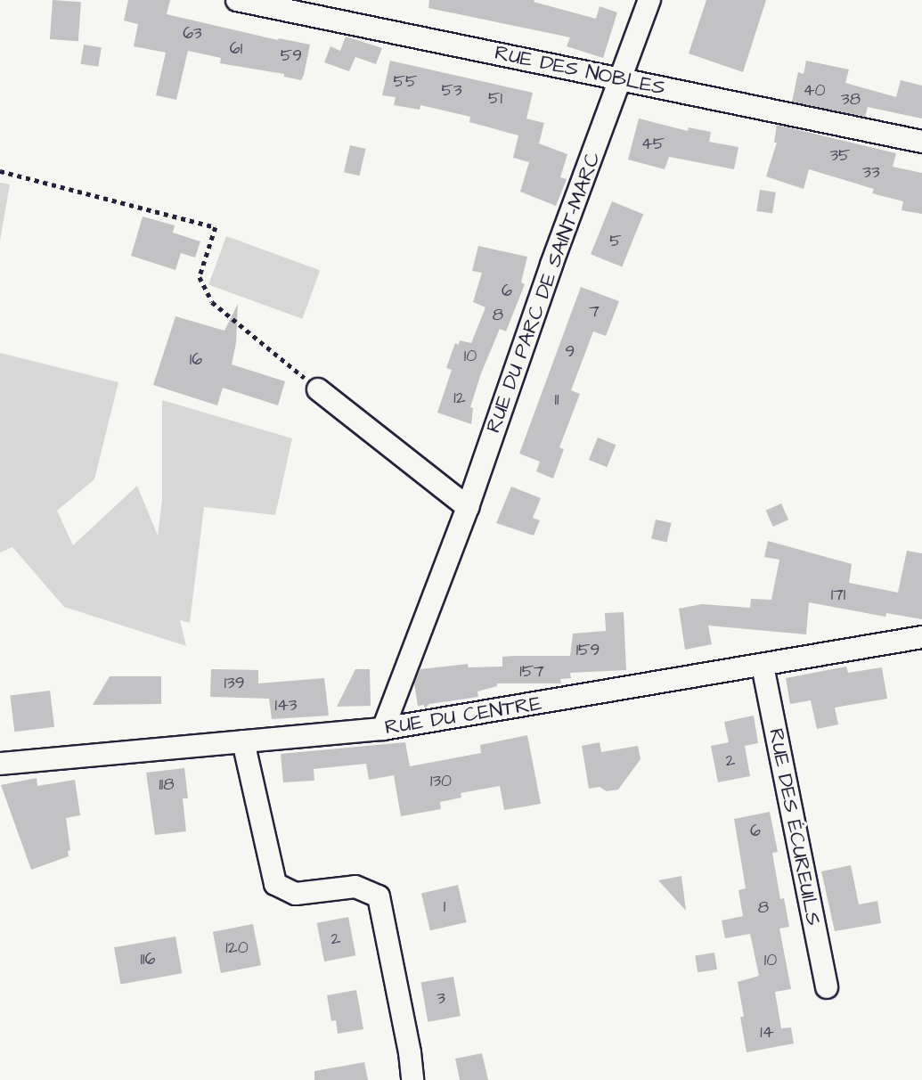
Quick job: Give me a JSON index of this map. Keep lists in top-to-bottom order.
{
  "streets": {
    "street": [
      "RUE DES NOBLES",
      "RUE DU PARC DE SAINT-MARC",
      "RUE DU CENTRE",
      "RUE DES ÉCUREUILS"
    ]
  },
  "crossings": [
    ["RUE DES NOBLES", "RUE DU PARC DE SAINT-MARC"],
    ["RUE DU PARC DE SAINT-MARC", "RUE DU CENTRE"],
    ["RUE DU CENTRE", "RUE DES ÉCUREUILS"]
  ],
  "house_numbers": [
    "63",
    "61",
    "59",
    "55",
    "53",
    "40",
    "51",
    "38",
    "45",
    "35",
    "33",
    "5",
    "6",
    "7",
    "8",
    "9",
    "10",
    "16",
    "12",
    "11",
    "171",
    "159",
    "157",
    "139",
    "143",
    "2",
    "130",
    "118",
    "6",
    "1",
    "8",
    "2",
    "120",
    "116",
    "10",
    "3",
    "14"
  ]
}
